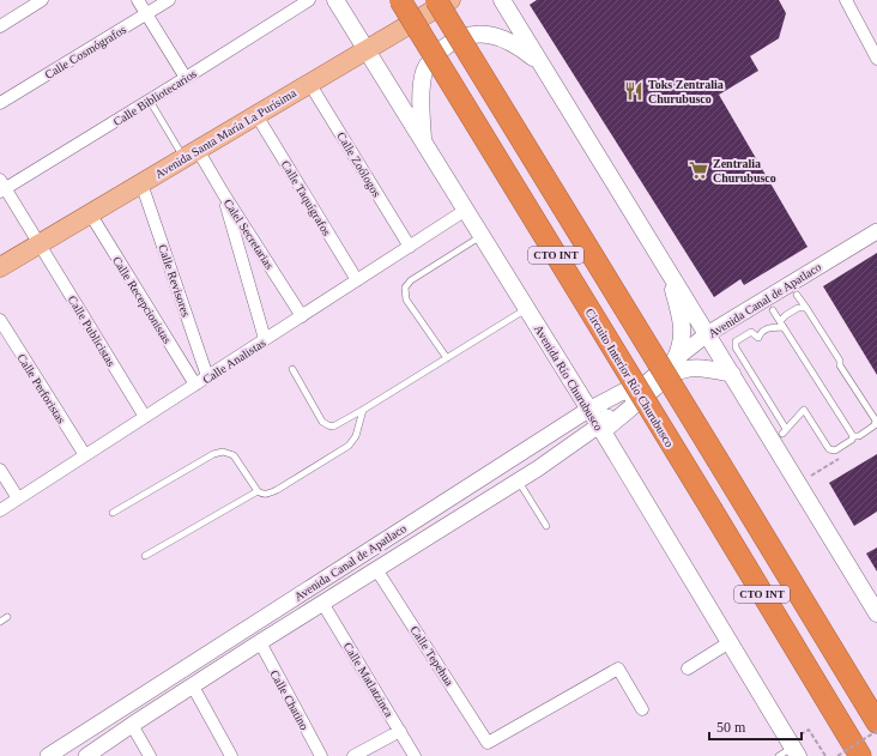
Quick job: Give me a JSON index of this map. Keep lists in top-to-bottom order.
{
  "streets": {
    "highway": ["CTO INT", "Circuito Interior Río Churubusco"],
    "main road": ["Avenida Santa María La Purísima", "Avenida Río Churubusco"],
    "street": [
      "Calle Cosmógrafos",
      "Calle Bibliotecarios",
      "Calle Zoólogos",
      "Calle Taquígrafos",
      "Calel Secretarias",
      "Calle Revisores",
      "Calle Recepcionistas",
      "Avenida Canal de Apatlaco",
      "Calle Publicistas",
      "Calle Analistas",
      "Calle Perforistas",
      "Calle Tepehua",
      "Calle Matlatzinca",
      "Calle Chatino"
    ]
  },
  "crossings": [
    ["Calle Bibliotecarios", "Calle Publicistas"],
    ["Avenida Santa María La Purísima", "Calle Zoólogos"],
    ["Avenida Santa María La Purísima", "Calle Taquígrafos"],
    ["Avenida Santa María La Purísima", "Calel Secretarias"],
    ["Avenida Santa María La Purísima", "Calle Revisores"],
    ["Avenida Santa María La Purísima", "Calle Recepcionistas"],
    ["Avenida Santa María La Purísima", "Calle Publicistas"],
    ["Avenida Santa María La Purísima", "Avenida Río Churubusco"],
    ["Calle Zoólogos", "Calle Analistas"],
    ["Calle Taquígrafos", "Calle Analistas"],
    ["Calel Secretarias", "Calle Analistas"],
    ["Calle Revisores", "Calle Analistas"],
    ["Calle Recepcionistas", "Calle Analistas"],
    ["Avenida Canal de Apatlaco", "Avenida Río Churubusco"],
    ["Avenida Canal de Apatlaco", "Calle Tepehua"],
    ["Avenida Canal de Apatlaco", "Calle Matlatzinca"],
    ["Avenida Canal de Apatlaco", "Calle Chatino"],
    ["Calle Publicistas", "Calle Analistas"],
    ["Calle Analistas", "Avenida Río Churubusco"],
    ["Calle Analistas", "Calle Perforistas"]
  ],
  "places": {
    "restaurant": ["Toks Zentralia Churubusco"],
    "supermarket": ["Zentralia Churubusco"]
  },
  "scale_bar": "50 m"
}
